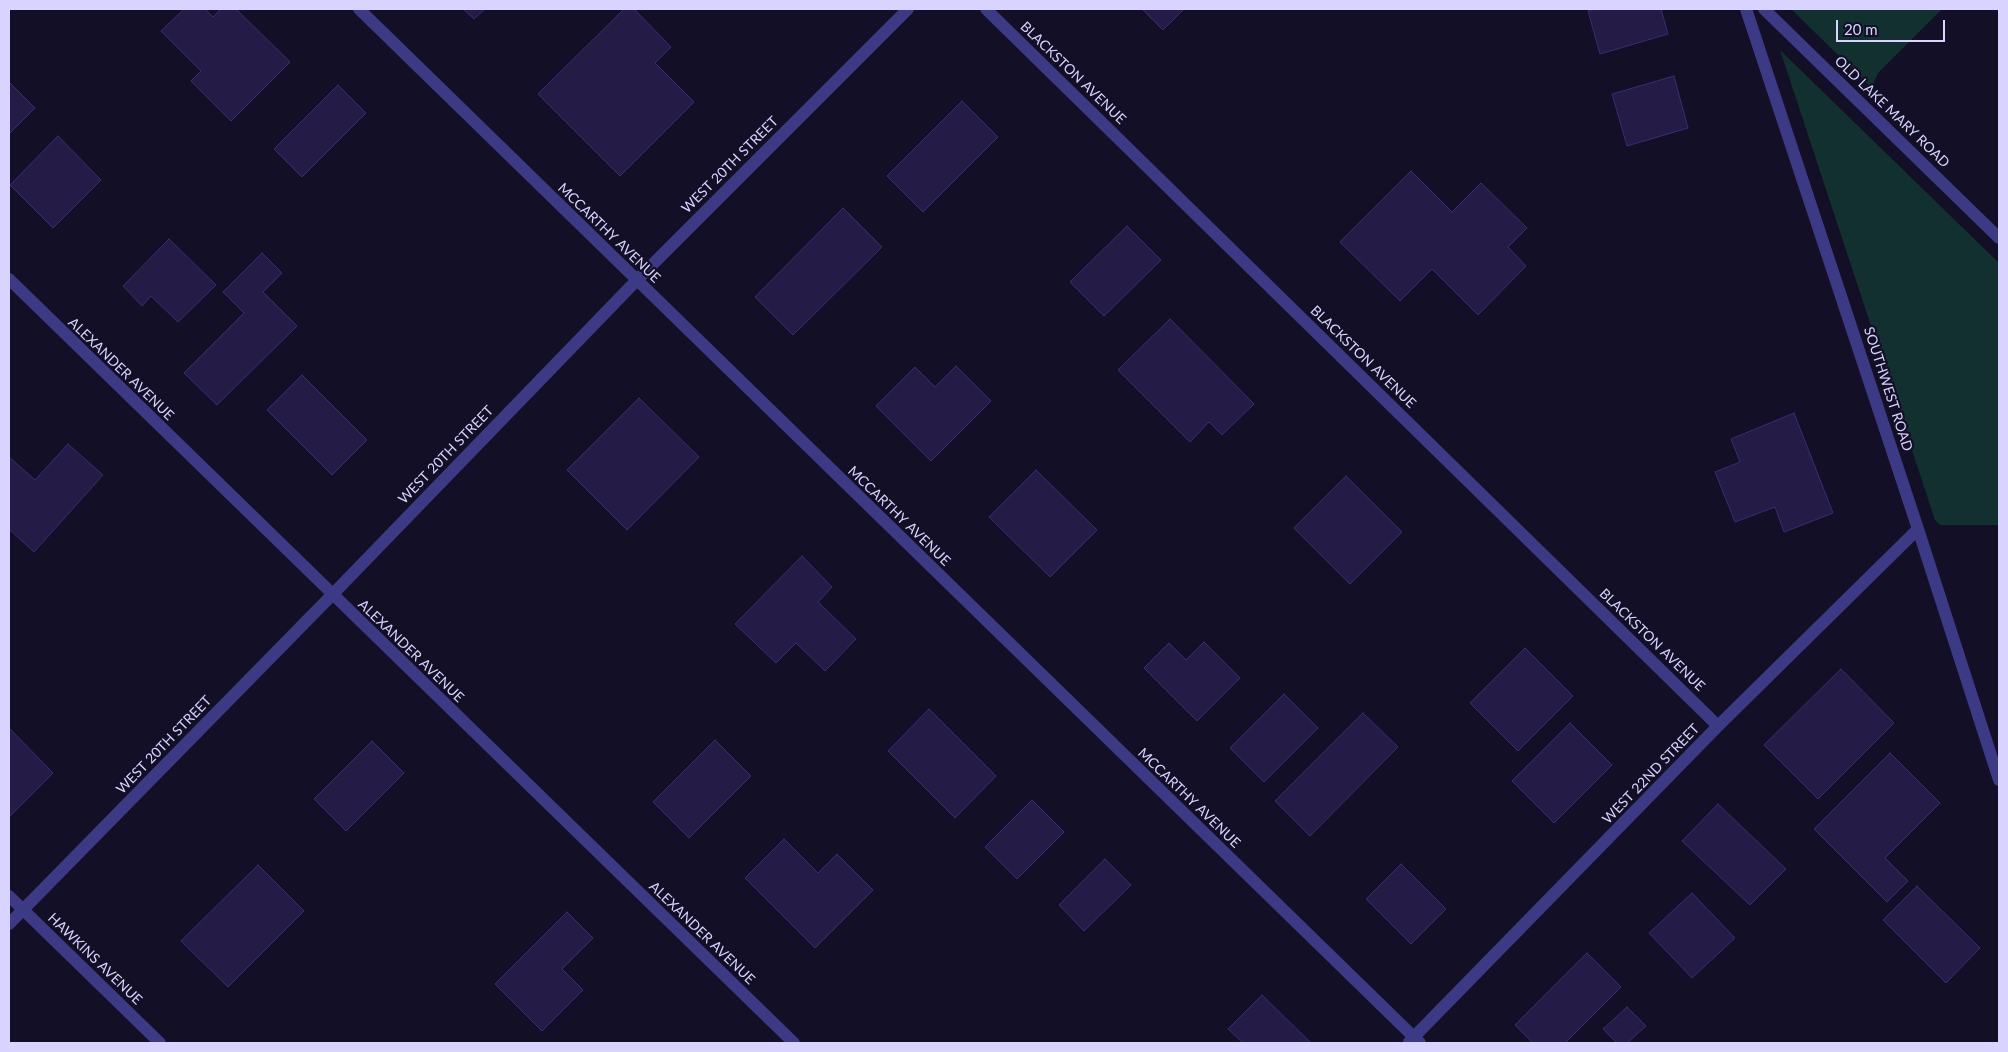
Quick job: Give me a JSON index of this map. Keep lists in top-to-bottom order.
{
  "streets": {
    "street": [
      "BLACKSTON AVENUE",
      "OLD LAKE MARY ROAD",
      "WEST 20TH STREET",
      "MCCARTHY AVENUE",
      "ALEXANDER AVENUE",
      "SOUTHWEST ROAD",
      "WEST 22ND STREET",
      "HAWKINS AVENUE"
    ]
  },
  "crossings": [
    ["BLACKSTON AVENUE", "WEST 22ND STREET"],
    ["WEST 20TH STREET", "MCCARTHY AVENUE"],
    ["WEST 20TH STREET", "ALEXANDER AVENUE"],
    ["WEST 20TH STREET", "HAWKINS AVENUE"],
    ["MCCARTHY AVENUE", "WEST 22ND STREET"],
    ["SOUTHWEST ROAD", "WEST 22ND STREET"]
  ],
  "scale_bar": "20 m"
}
